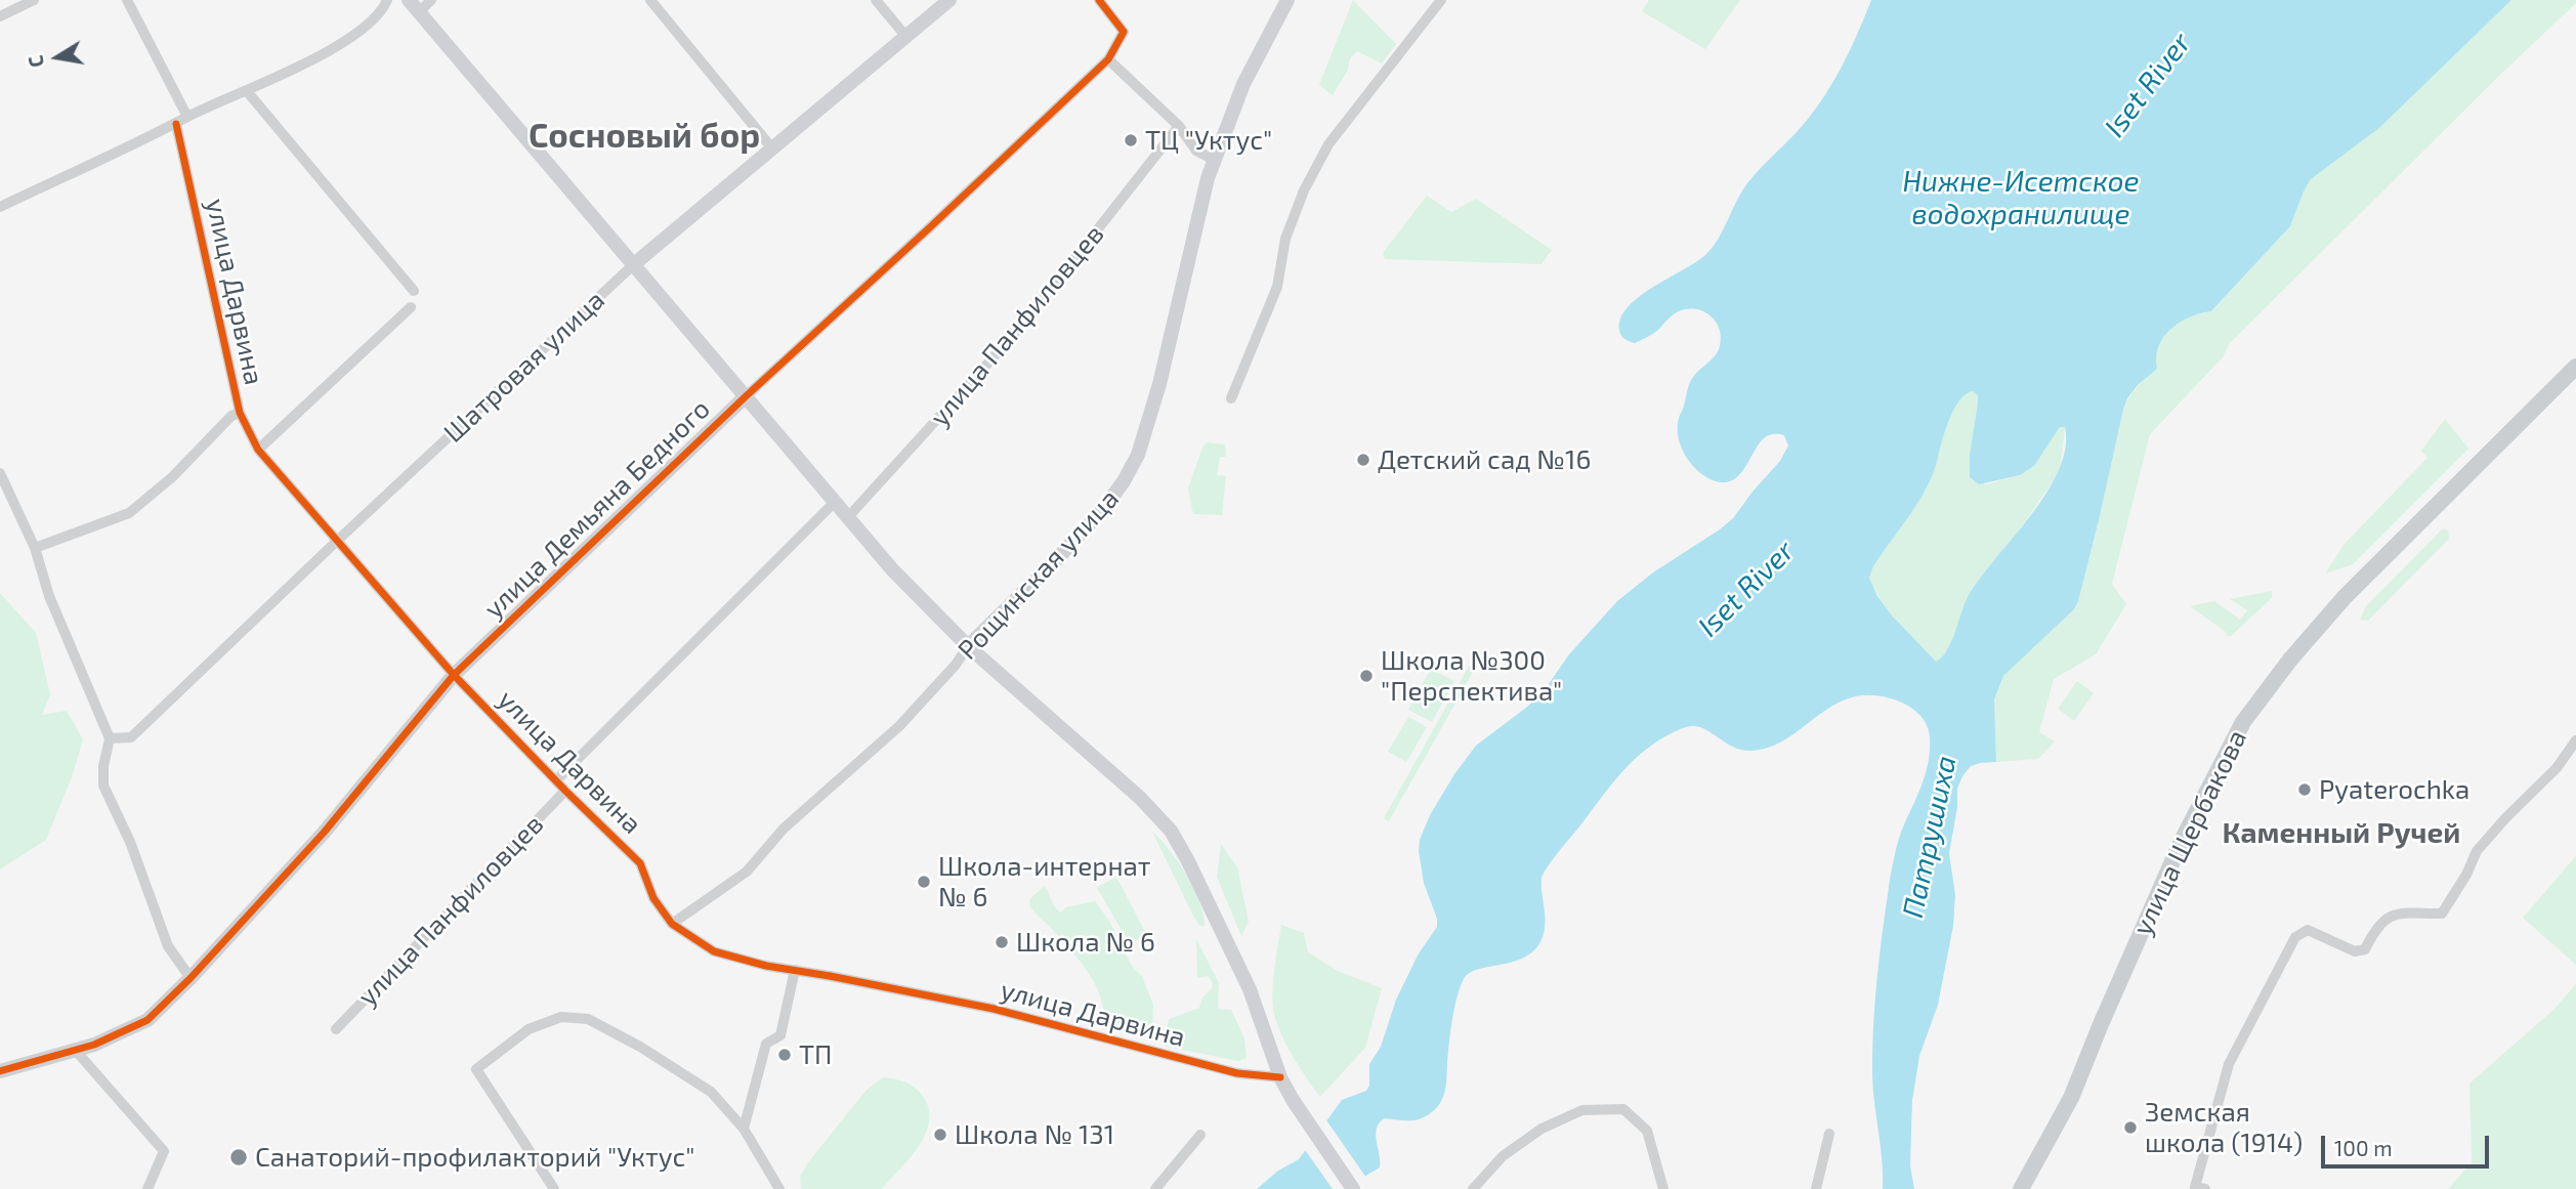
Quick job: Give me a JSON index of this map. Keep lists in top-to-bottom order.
{
  "streets": {
    "main road": ["улица Щербакова"],
    "street": [
      "улица Дарвина",
      "улица Панфиловцев",
      "Шатровая улица",
      "улица Демьяна Бедного",
      "Рощинская улица"
    ]
  },
  "crossings": [
    ["улица Дарвина", "улица Панфиловцев"],
    ["улица Дарвина", "Шатровая улица"],
    ["улица Дарвина", "улица Демьяна Бедного"],
    ["улица Дарвина", "Рощинская улица"]
  ],
  "districts": ["Сосновый бор", "Каменный Ручей"],
  "water": ["Iset River", "Нижне-Исетское водохранилище", "Патрушиха"],
  "places": [
    "ТЦ \"Уктус\"",
    "Детский сад №16",
    "Школа №300 \"Перспектива\"",
    "Pyaterochka",
    "Школа-интернат № 6",
    "Школа № 6",
    "ТП",
    "Земская школа (1914)",
    "Школа № 131",
    "Санаторий-профилакторий \"Уктус\""
  ],
  "scale_bar": "100 m",
  "north": "left"
}
